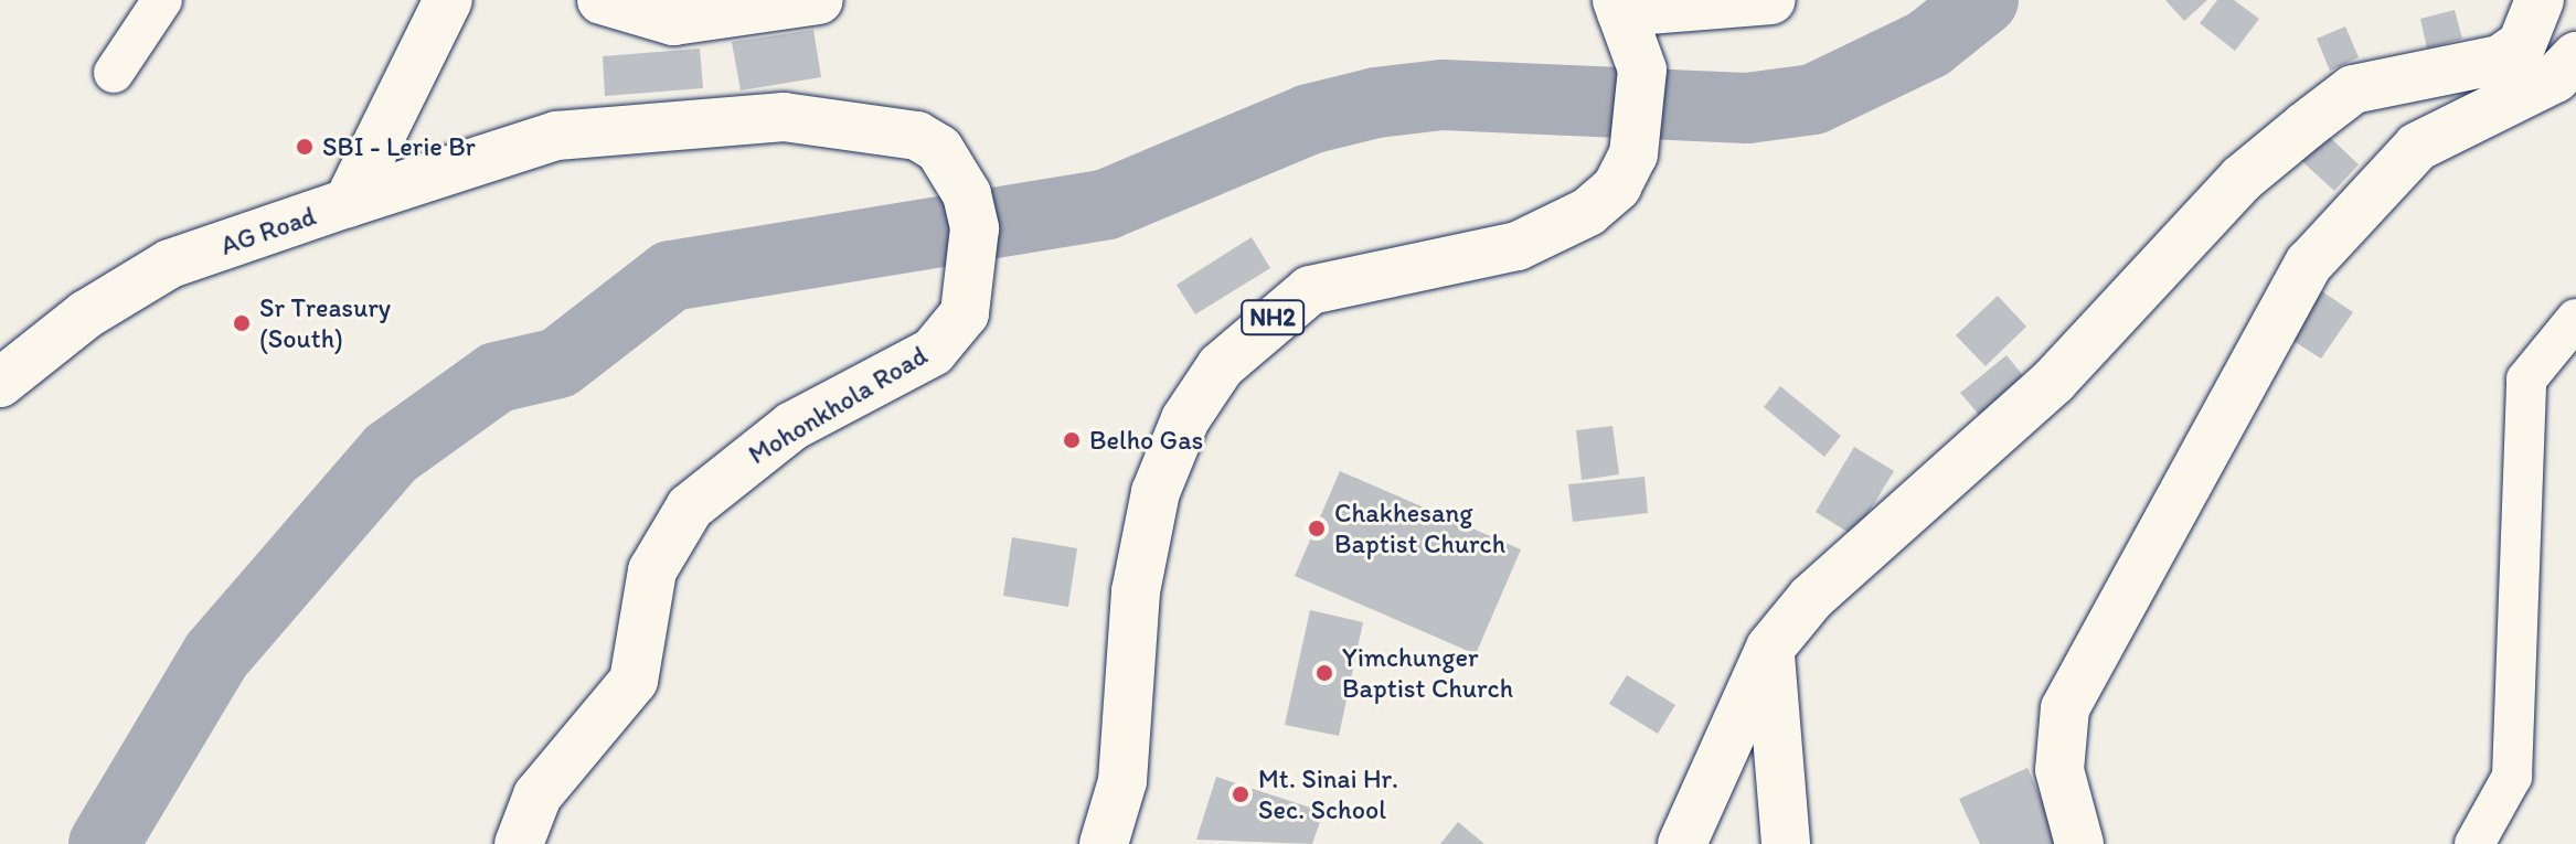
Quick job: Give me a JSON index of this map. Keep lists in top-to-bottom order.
{
  "streets": {
    "main road": ["AG Road", "NH2", "Mohonkhola Road"]
  },
  "crossings": [
    ["AG Road", "Mohonkhola Road"]
  ],
  "places": [
    "SBI - Lerie Br",
    "Sr Treasury (South)",
    "Belho Gas",
    "Chakhesang Baptist Church",
    "Yimchunger Baptist Church",
    "Mt. Sinai Hr. Sec. School"
  ]
}
